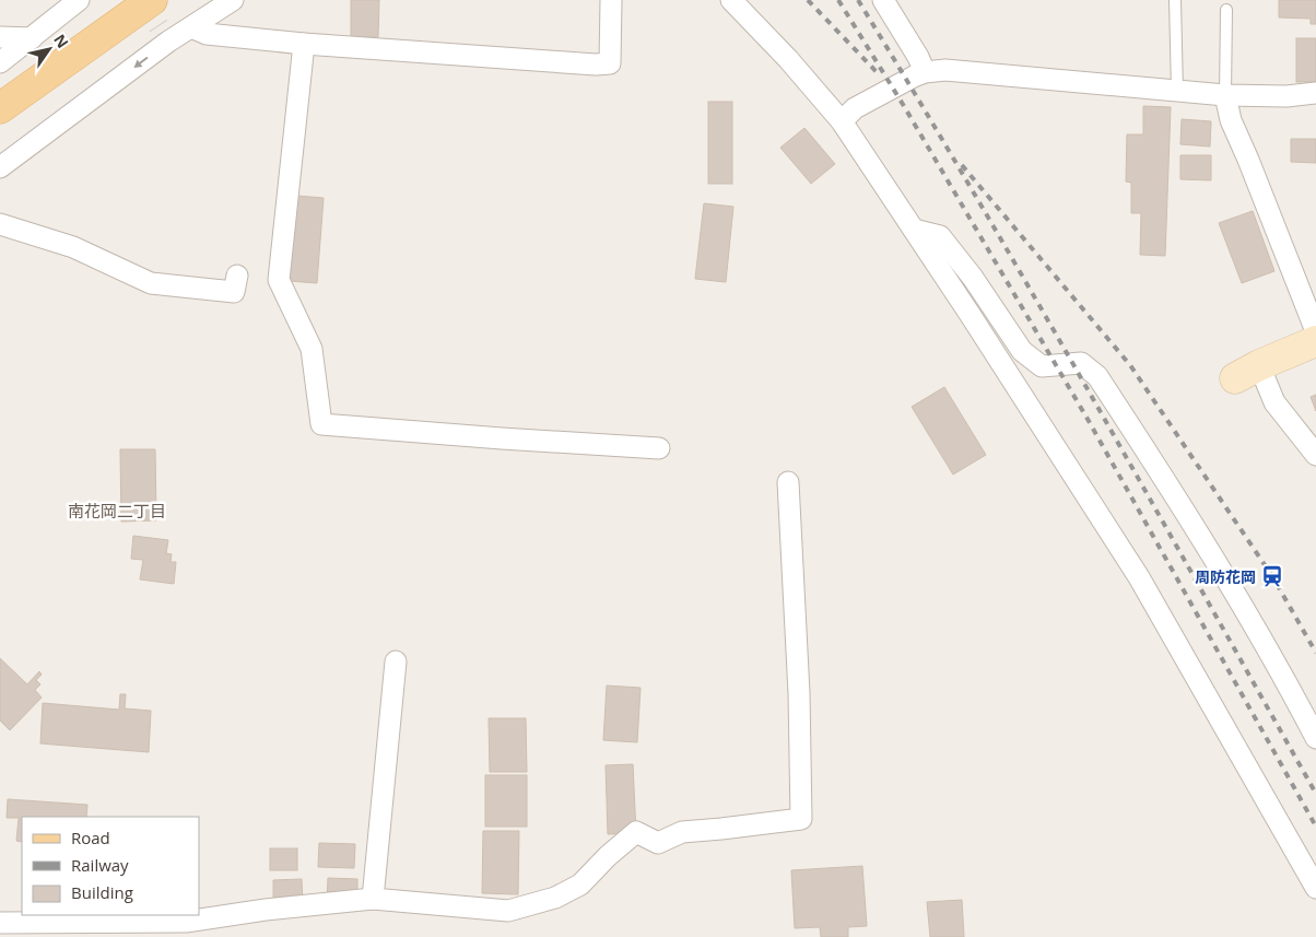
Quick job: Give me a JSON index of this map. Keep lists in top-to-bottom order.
{
  "districts": ["南花岡二丁目"],
  "places": {
    "station": ["周防花岡"]
  },
  "legend": ["Road", "Railway", "Building"],
  "north": "top right"
}
